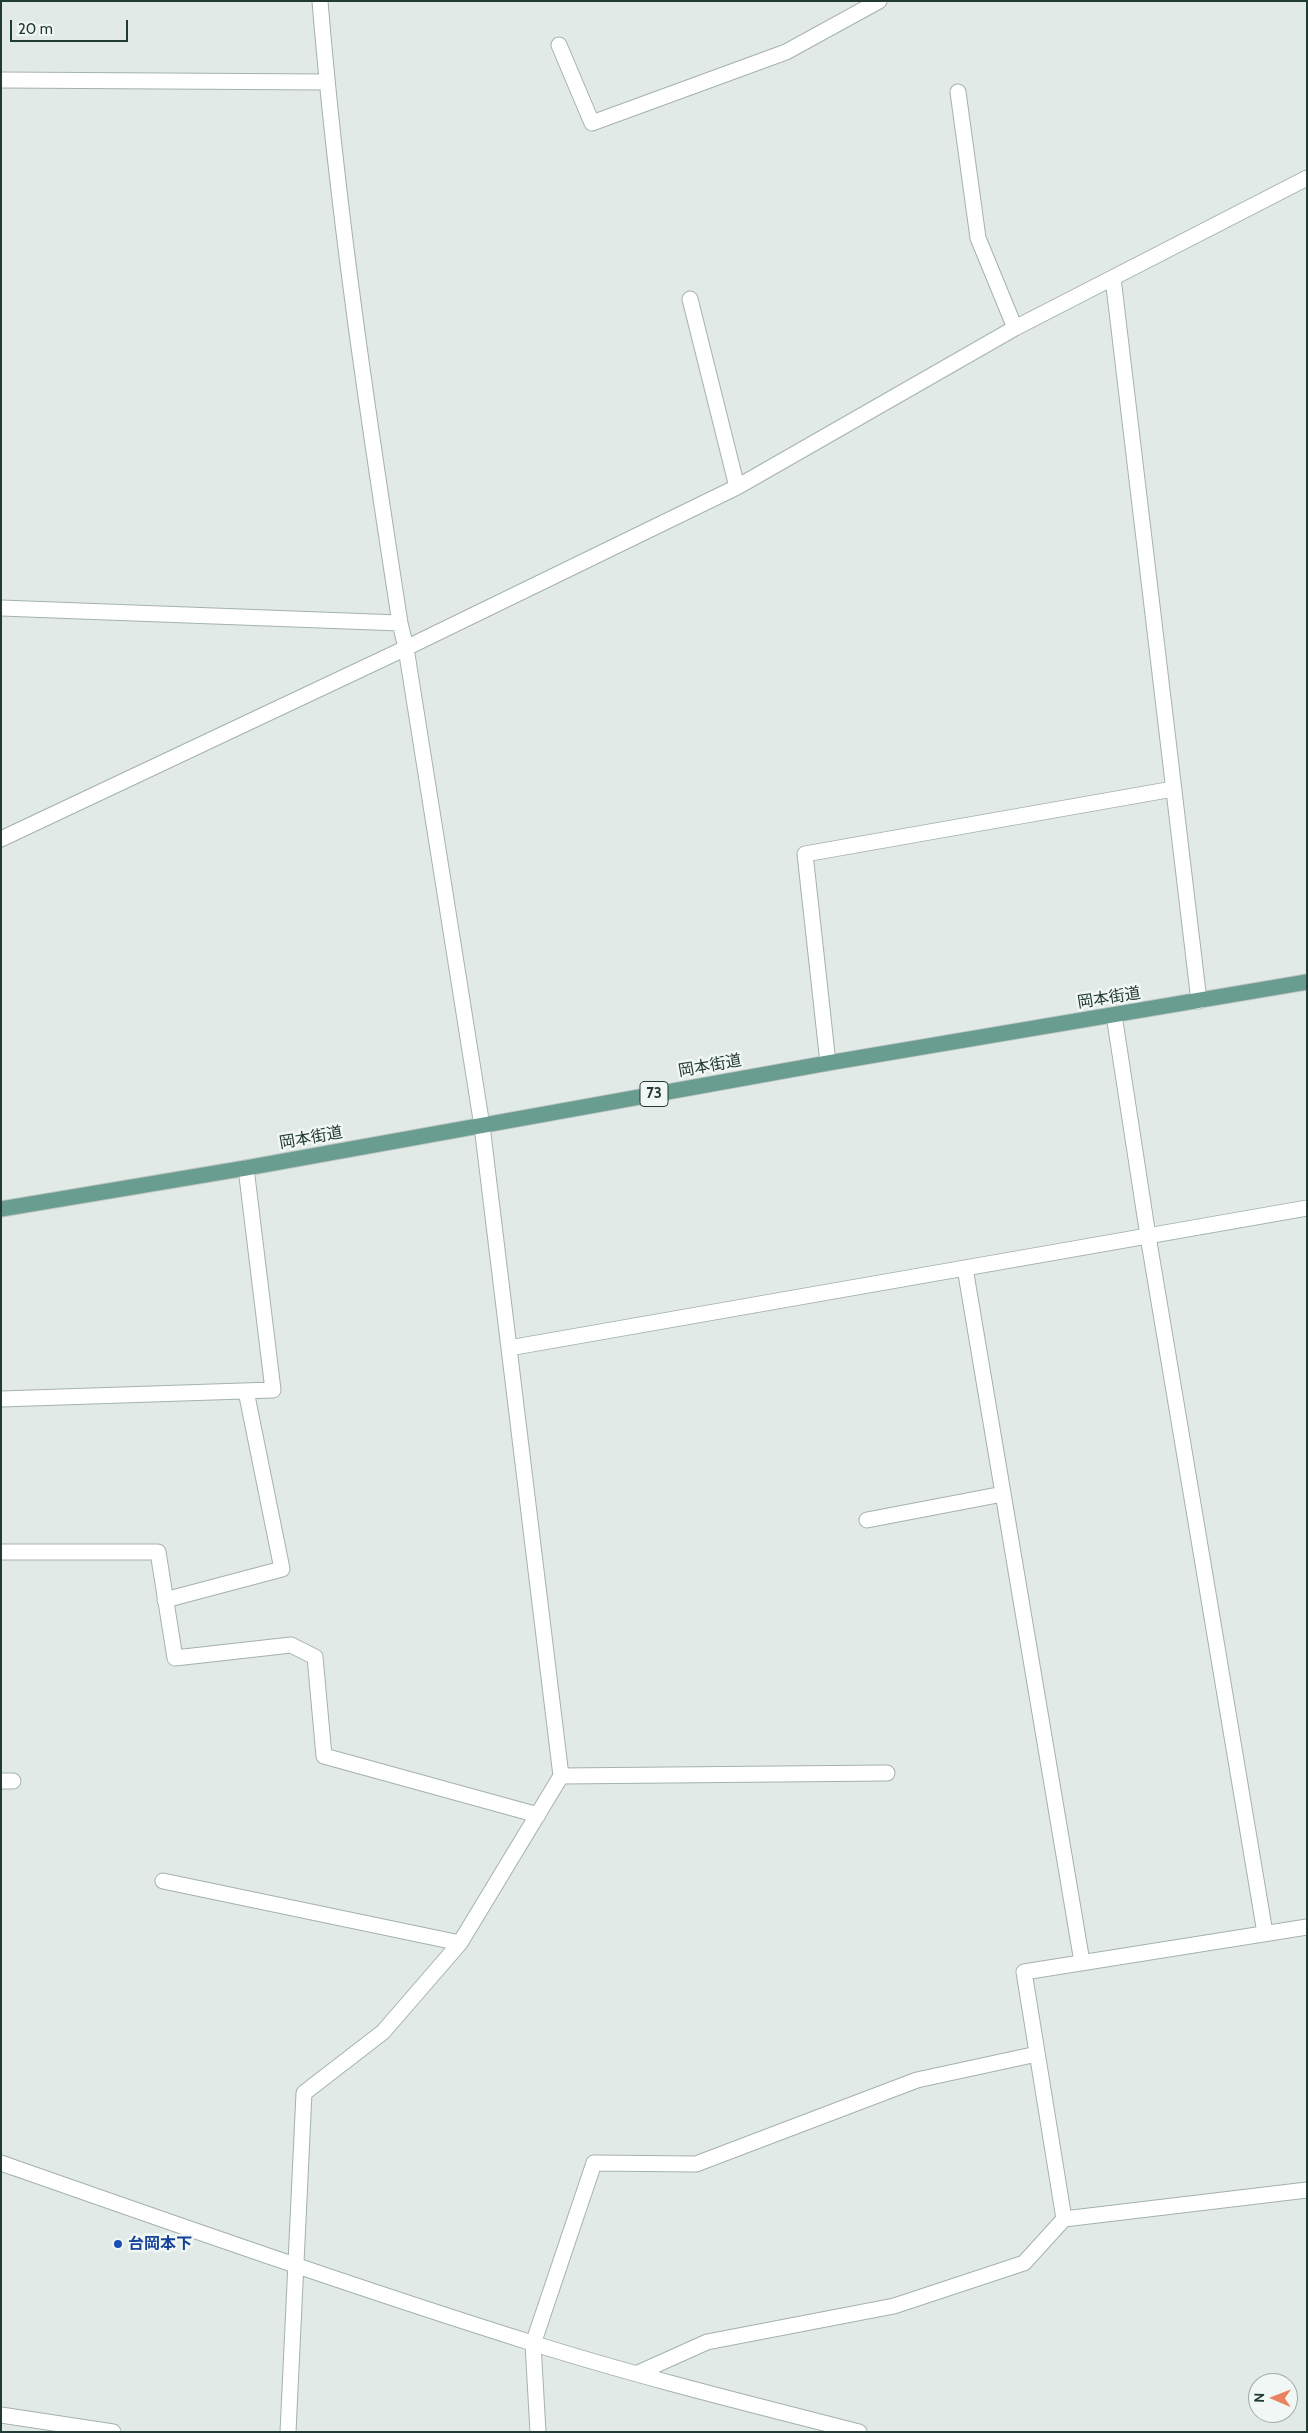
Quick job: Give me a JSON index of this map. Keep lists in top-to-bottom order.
{
  "streets": {
    "main road": ["岡本街道", "73"]
  },
  "places": ["台岡本下"],
  "scale_bar": "20 m",
  "north": "left"
}
